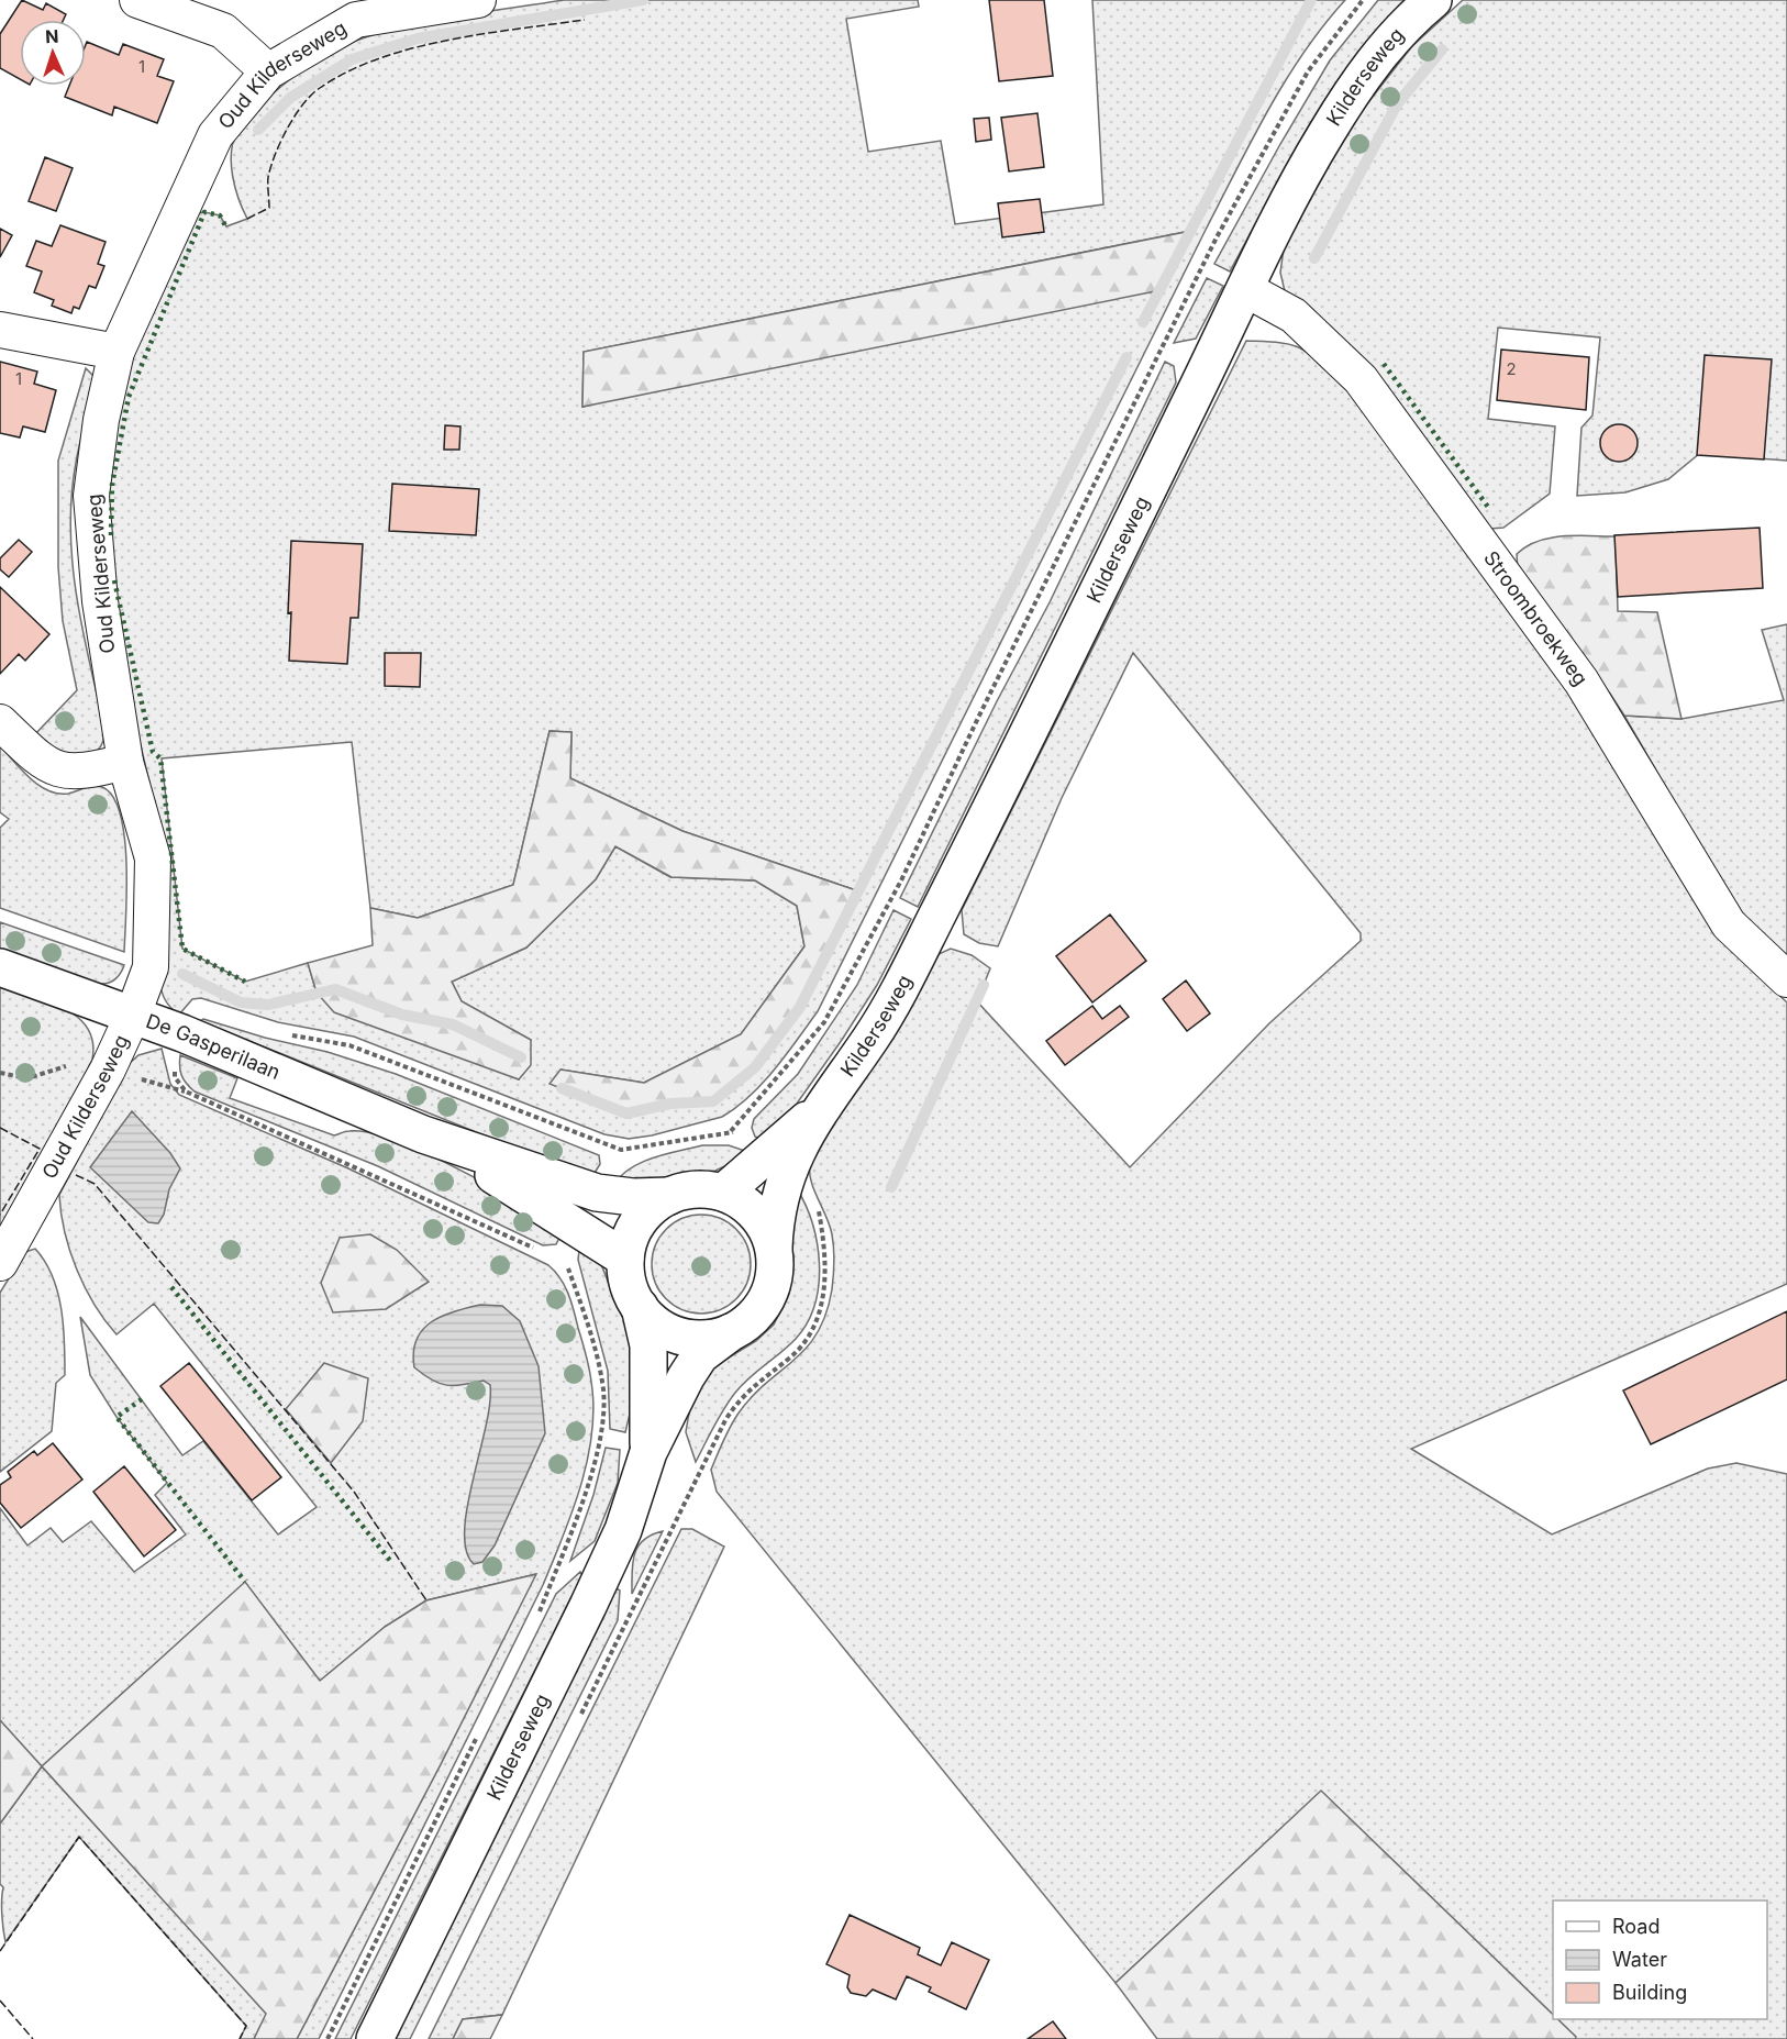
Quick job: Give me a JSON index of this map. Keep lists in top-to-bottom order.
{
  "streets": {
    "street": [
      "Oud Kilderseweg",
      "Kilderseweg",
      "Stroombroekweg",
      "De Gasperilaan"
    ]
  },
  "crossings": [
    ["Oud Kilderseweg", "De Gasperilaan"],
    ["Kilderseweg", "Stroombroekweg"],
    ["Kilderseweg", "De Gasperilaan"]
  ],
  "house_numbers": ["1", "2", "1"],
  "legend": ["Road", "Water", "Building"],
  "north": "top"
}
